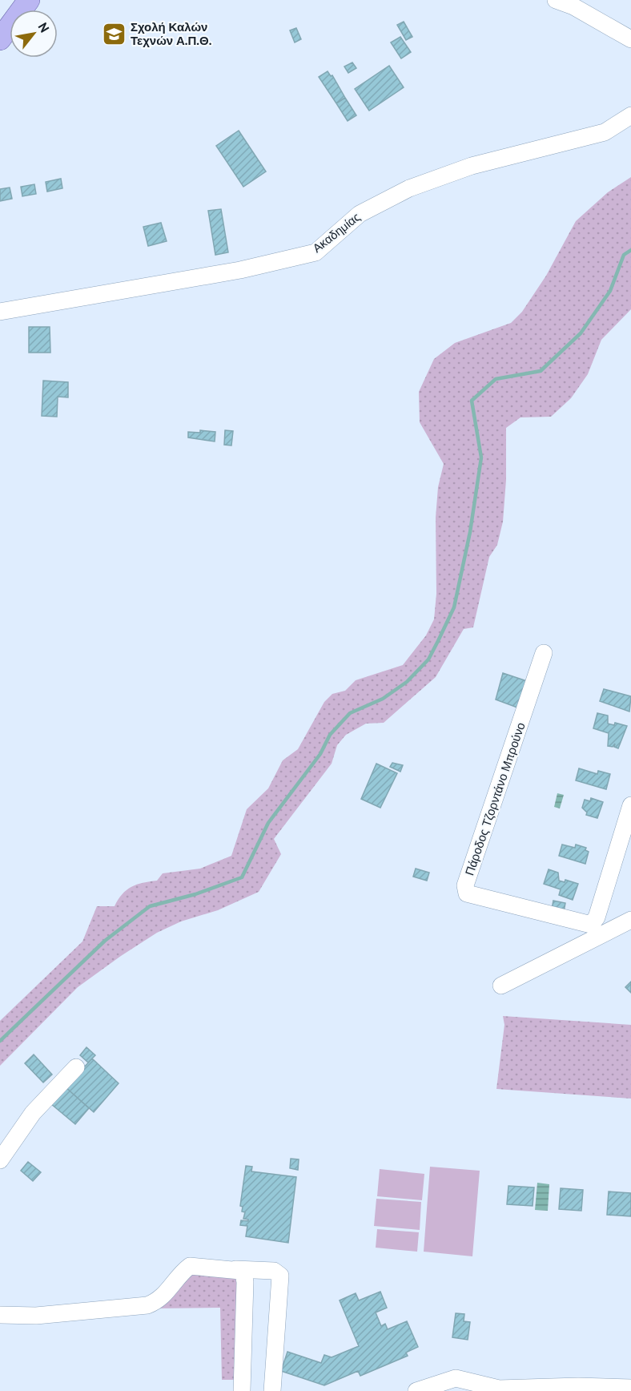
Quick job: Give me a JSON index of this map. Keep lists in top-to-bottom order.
{
  "streets": {
    "street": ["Ακαδημίας", "Πάροδος Τζορντάνο Μπρούνο"]
  },
  "places": {
    "school or university": ["Σχολή Καλών Τεχνών Α.Π.Θ."]
  },
  "north": "top right"
}
